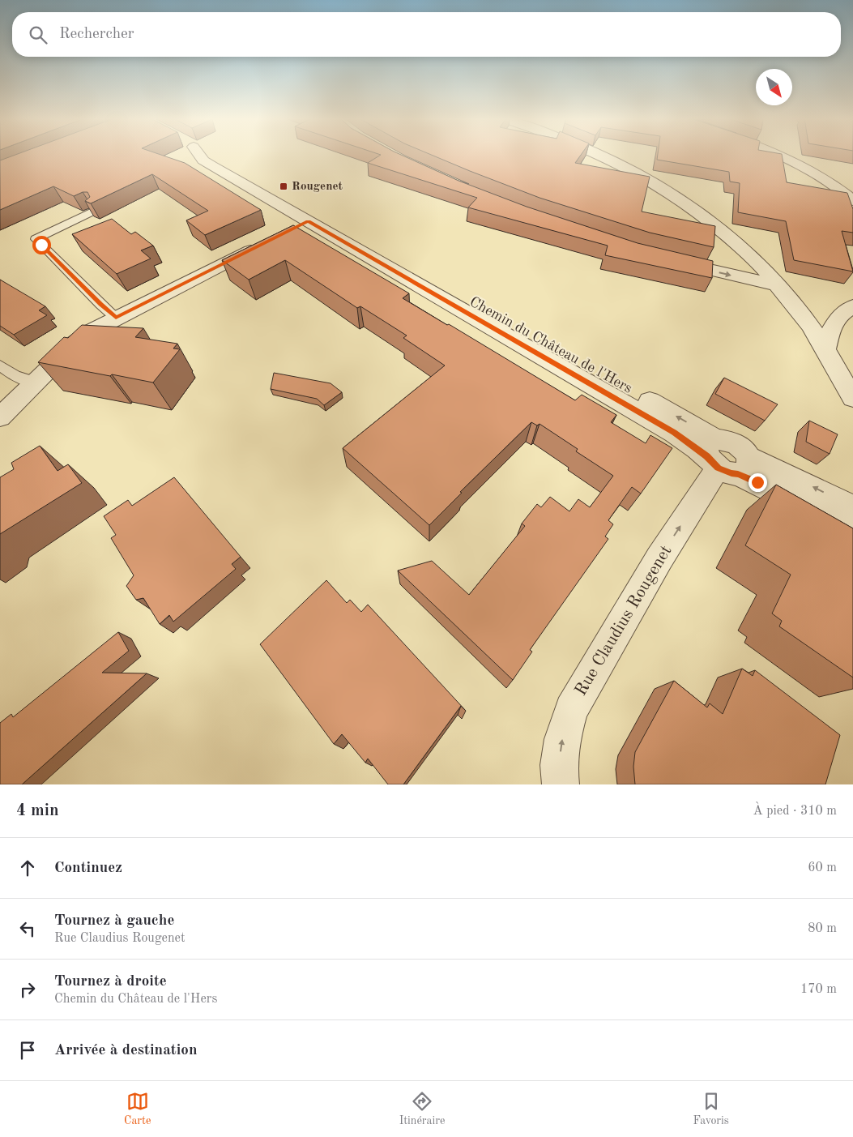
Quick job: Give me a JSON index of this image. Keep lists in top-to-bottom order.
{
  "streets": {
    "street": ["Chemin du Château de l'Hers", "Rue Claudius Rougenet"]
  },
  "crossings": [
    ["Chemin du Château de l'Hers", "Rue Claudius Rougenet"]
  ],
  "one_way": ["Rue Claudius Rougenet"],
  "places": {
    "transit": ["Rougenet"]
  },
  "north": "bottom right",
  "page": {
    "search": "Rechercher",
    "heading": ["4 min", "À pied · 310 m"],
    "list": [
      ["Continuez", "60 m"],
      ["Tournez à gauche", "Rue Claudius Rougenet", "80 m"],
      ["Tournez à droite", "Chemin du Château de l'Hers", "170 m"],
      "Arrivée à destination"
    ],
    "nav": ["Carte", "Itinéraire", "Favoris"]
  }
}
